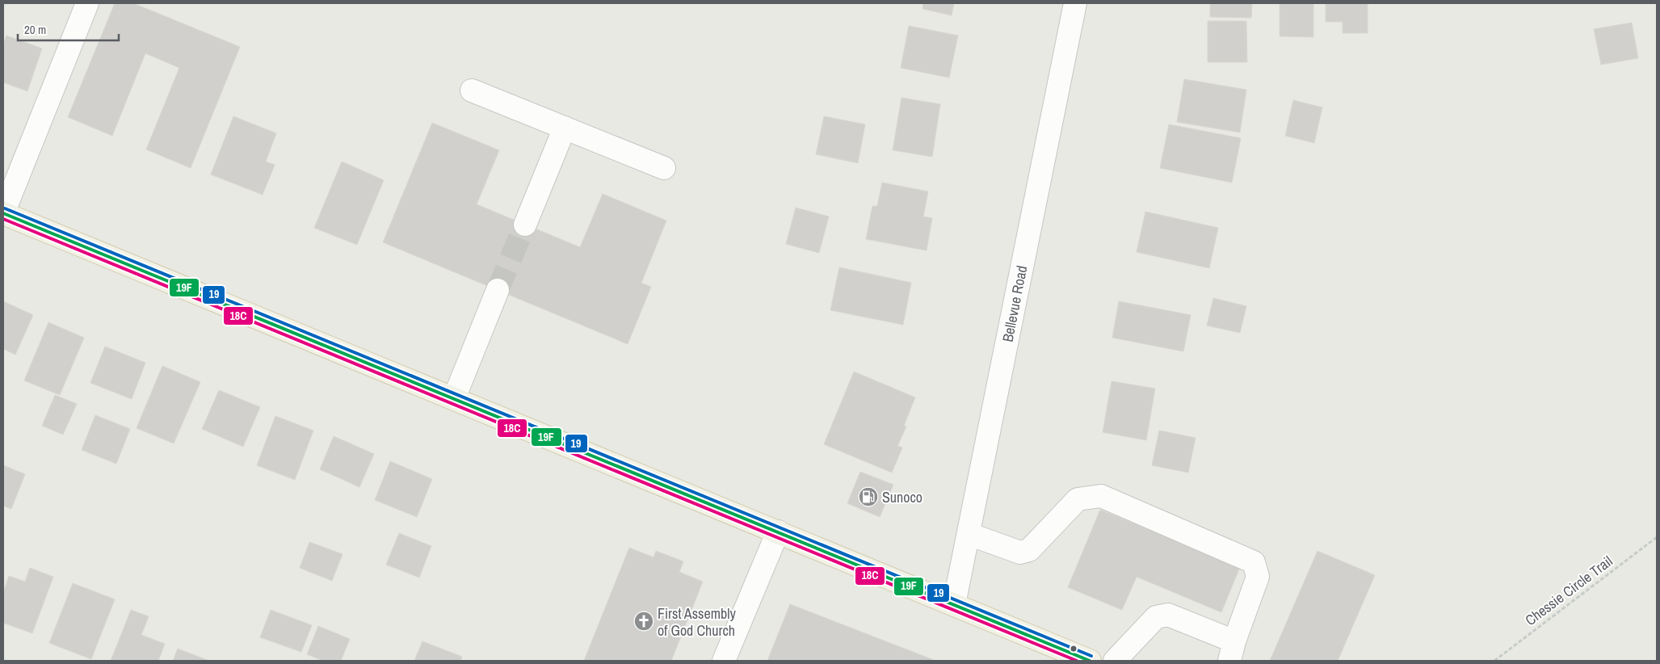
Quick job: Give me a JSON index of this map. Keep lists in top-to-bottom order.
{
  "streets": {
    "street": ["Bellevue Road"],
    "path": ["Chessie Circle Trail"]
  },
  "places": {
    "fuel station": ["Sunoco"],
    "church": ["First Assembly of God Church"]
  },
  "lines": ["transit line 19", "transit line 19F", "transit line 18C"],
  "scale_bar": "20 m"
}
